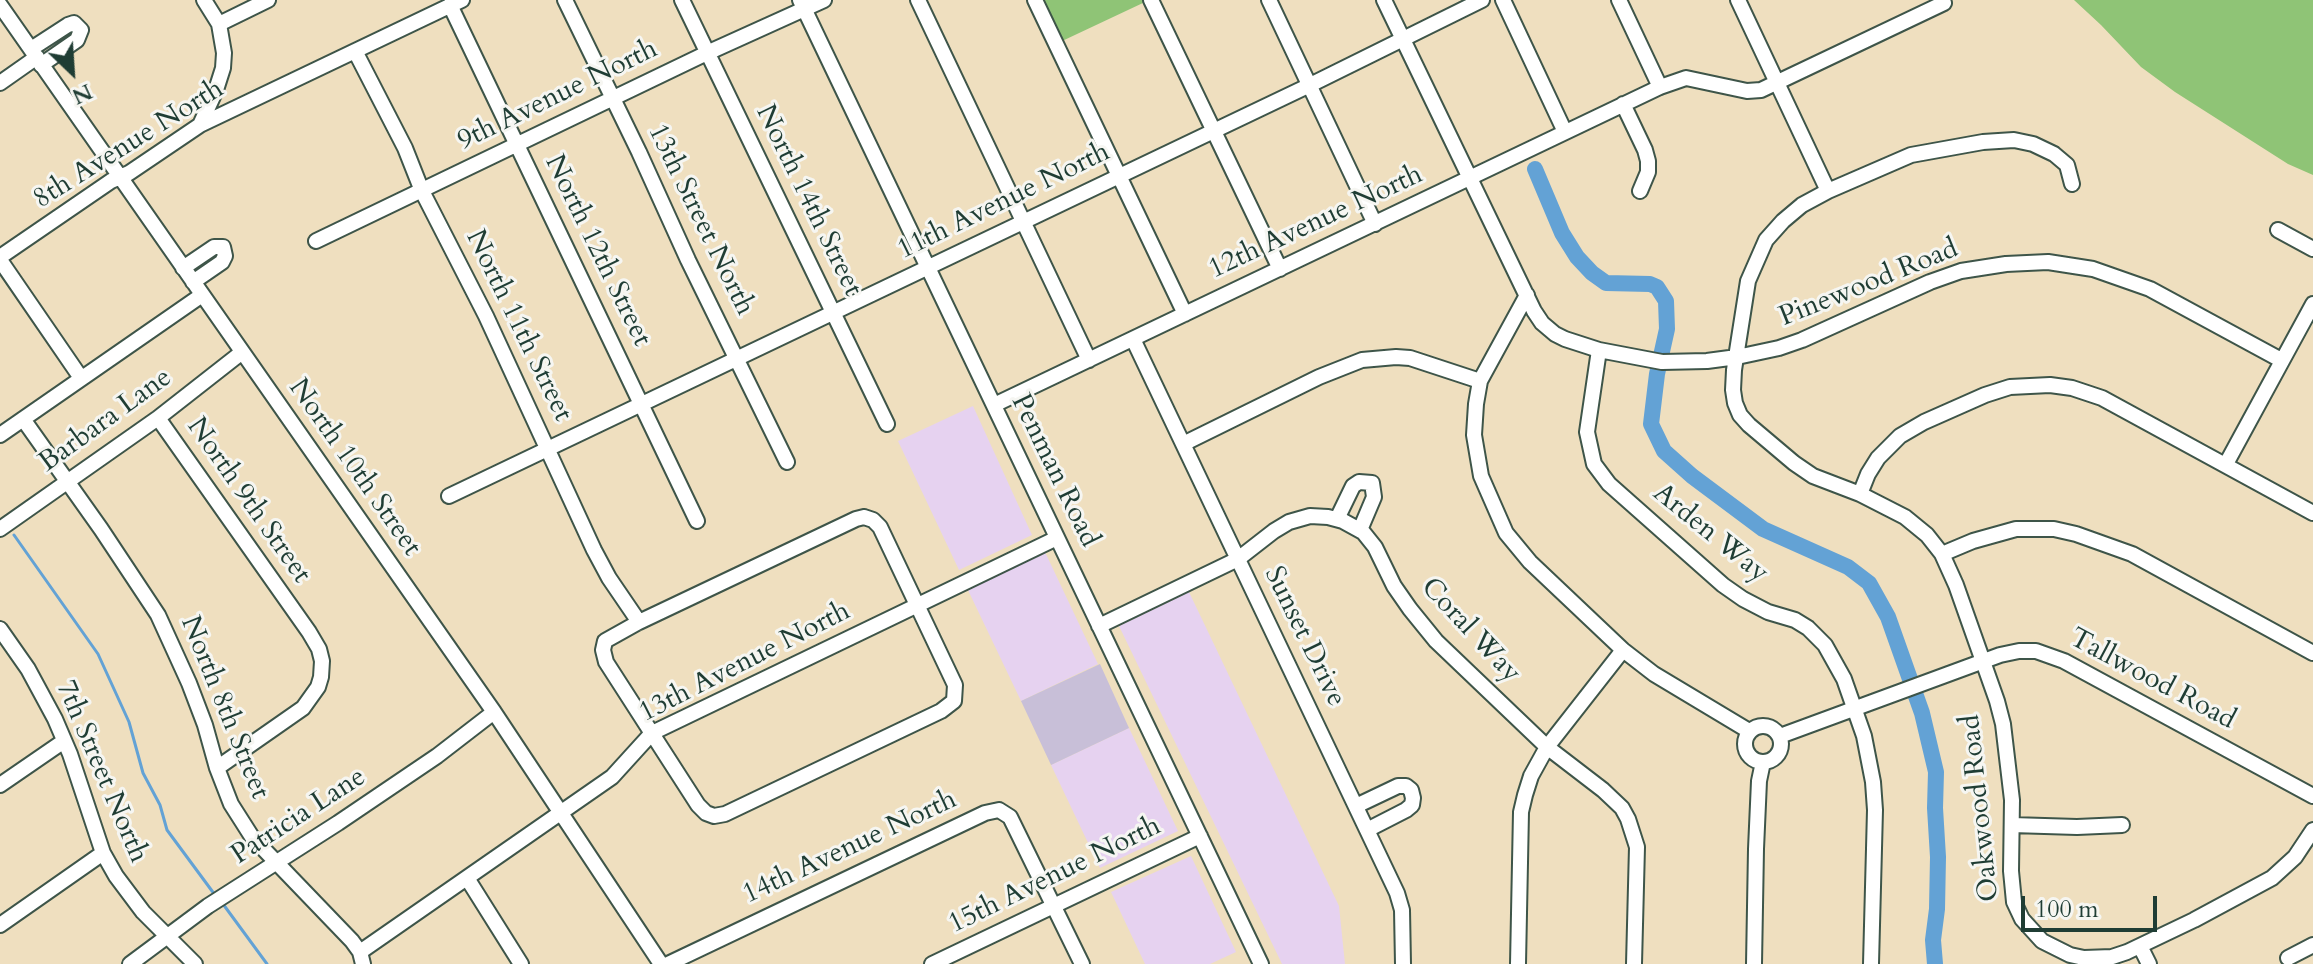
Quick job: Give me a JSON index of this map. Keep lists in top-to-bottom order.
{
  "streets": {
    "street": [
      "9th Avenue North",
      "8th Avenue North",
      "North 14th Street",
      "11th Avenue North",
      "13th Street North",
      "12th Avenue North",
      "North 12th Street",
      "Pinewood Road",
      "North 11th Street",
      "Barbara Lane",
      "North 10th Street",
      "Penman Road",
      "North 9th Street",
      "Arden Way",
      "Coral Way",
      "Sunset Drive",
      "13th Avenue North",
      "Tallwood Road",
      "North 8th Street",
      "7th Street North",
      "Oakwood Road",
      "Patricia Lane",
      "14th Avenue North",
      "15th Avenue North"
    ]
  },
  "crossings": [
    ["9th Avenue North", "North 14th Street"],
    ["9th Avenue North", "13th Street North"],
    ["9th Avenue North", "North 12th Street"],
    ["9th Avenue North", "North 11th Street"],
    ["9th Avenue North", "Penman Road"],
    ["8th Avenue North", "North 12th Street"],
    ["8th Avenue North", "North 11th Street"],
    ["8th Avenue North", "North 10th Street"],
    ["North 14th Street", "11th Avenue North"],
    ["11th Avenue North", "13th Street North"],
    ["11th Avenue North", "North 12th Street"],
    ["11th Avenue North", "Pinewood Road"],
    ["11th Avenue North", "North 11th Street"],
    ["11th Avenue North", "Penman Road"],
    ["12th Avenue North", "Pinewood Road"],
    ["12th Avenue North", "Penman Road"],
    ["12th Avenue North", "Sunset Drive"],
    ["Pinewood Road", "Arden Way"],
    ["Pinewood Road", "Oakwood Road"],
    ["Barbara Lane", "North 10th Street"],
    ["Barbara Lane", "North 9th Street"],
    ["Barbara Lane", "North 8th Street"],
    ["North 10th Street", "13th Avenue North"],
    ["North 10th Street", "Patricia Lane"],
    ["Penman Road", "Coral Way"],
    ["Penman Road", "13th Avenue North"],
    ["Penman Road", "15th Avenue North"],
    ["North 9th Street", "North 8th Street"],
    ["Arden Way", "Tallwood Road"],
    ["Coral Way", "Sunset Drive"],
    ["13th Avenue North", "North 8th Street"],
    ["Tallwood Road", "Oakwood Road"],
    ["North 8th Street", "Patricia Lane"],
    ["7th Street North", "Patricia Lane"],
    ["14th Avenue North", "15th Avenue North"]
  ],
  "scale_bar": "100 m",
  "north": "bottom right"
}
